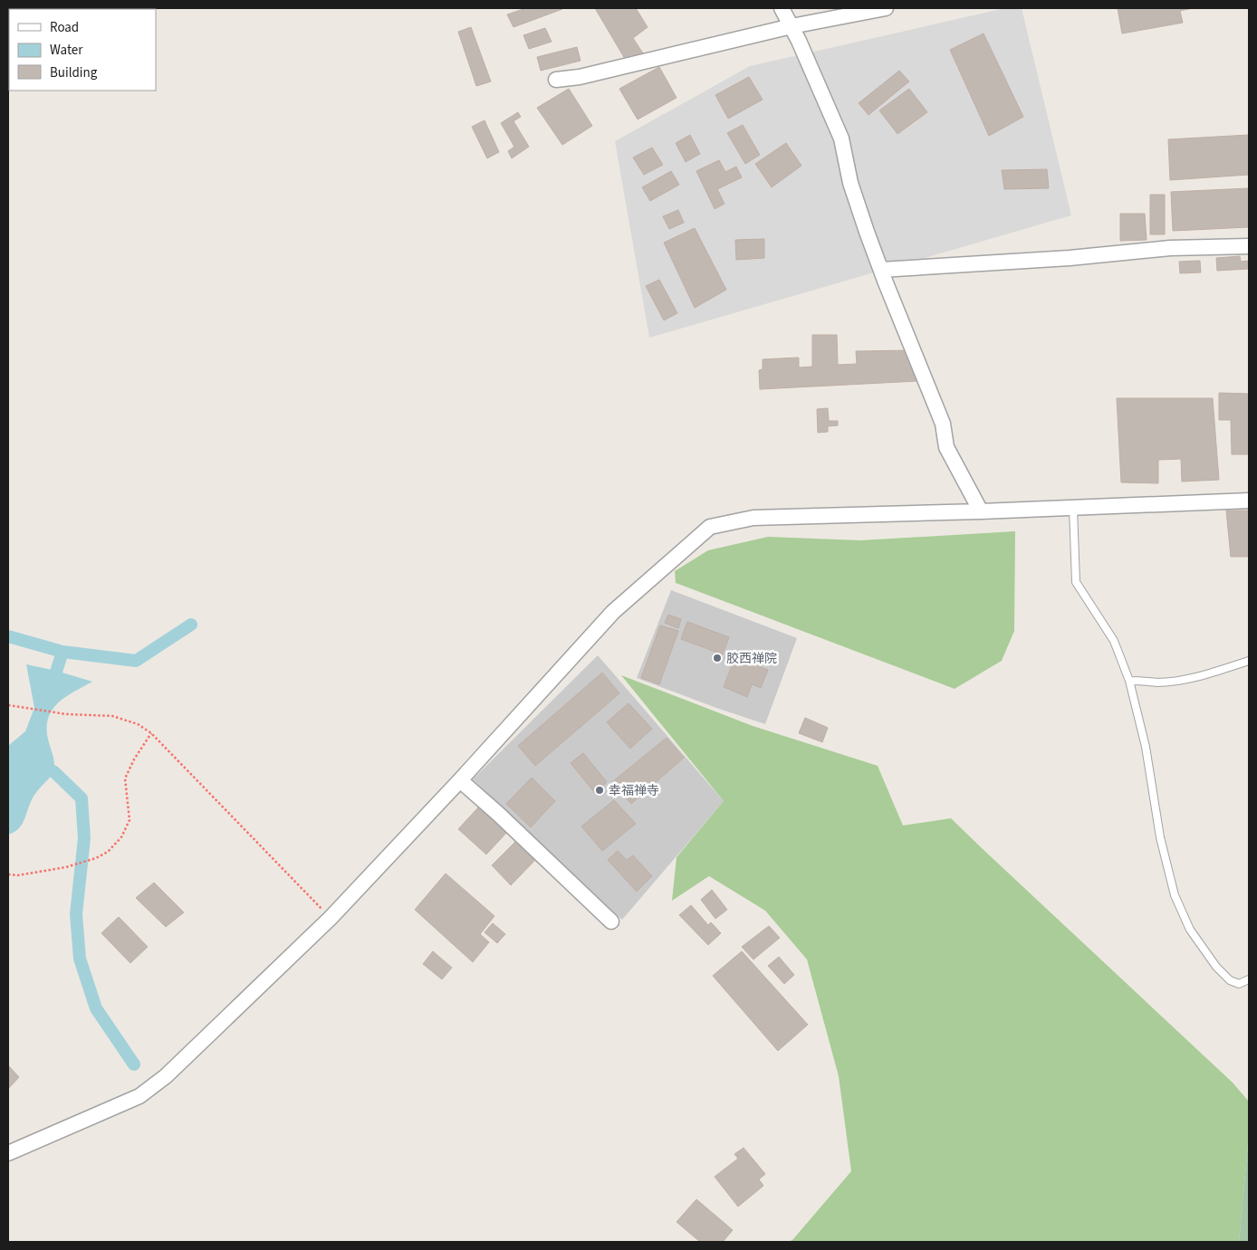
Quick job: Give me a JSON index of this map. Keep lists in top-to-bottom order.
{
  "places": ["胶西禅院", "幸福禅寺"],
  "legend": ["Road", "Water", "Building"]
}
